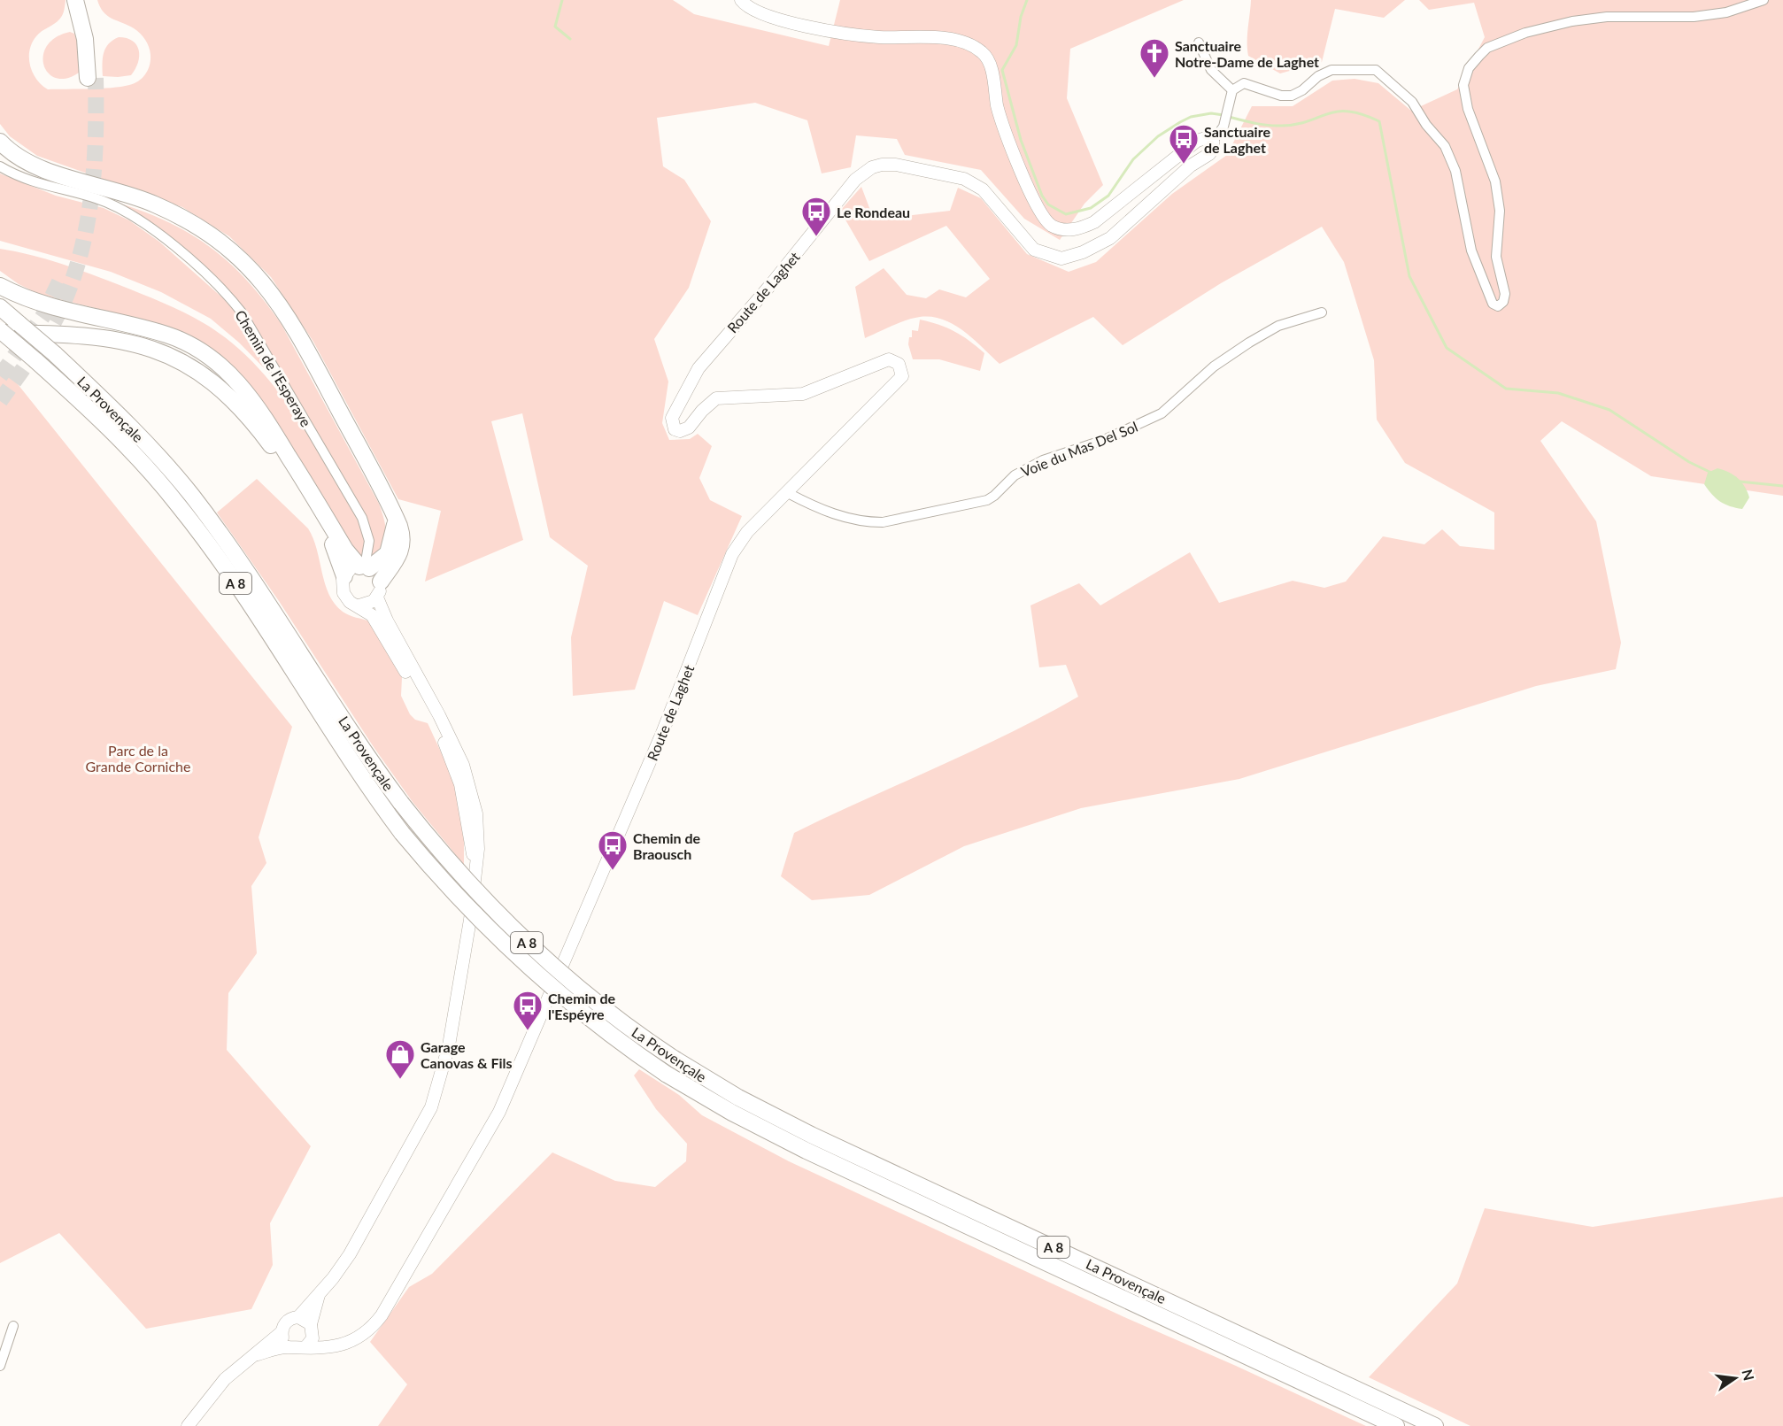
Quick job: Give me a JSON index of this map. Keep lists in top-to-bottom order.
{
  "streets": {
    "highway": ["La Provençale", "A 8"],
    "main road": ["Route de Laghet"],
    "street": ["Chemin de l'Esperaye", "Voie du Mas Del Sol"]
  },
  "crossings": [
    ["Route de Laghet", "Voie du Mas Del Sol"]
  ],
  "parks": ["Parc de la Grande Corniche"],
  "places": {
    "church": ["Sanctuaire Notre-Dame de Laghet"],
    "bus stop": [
      "Sanctuaire de Laghet",
      "Le Rondeau",
      "Chemin de Braousch",
      "Chemin de l'Espéyre"
    ],
    "shop": ["Garage Canovas & Fils"]
  },
  "north": "right"
}
